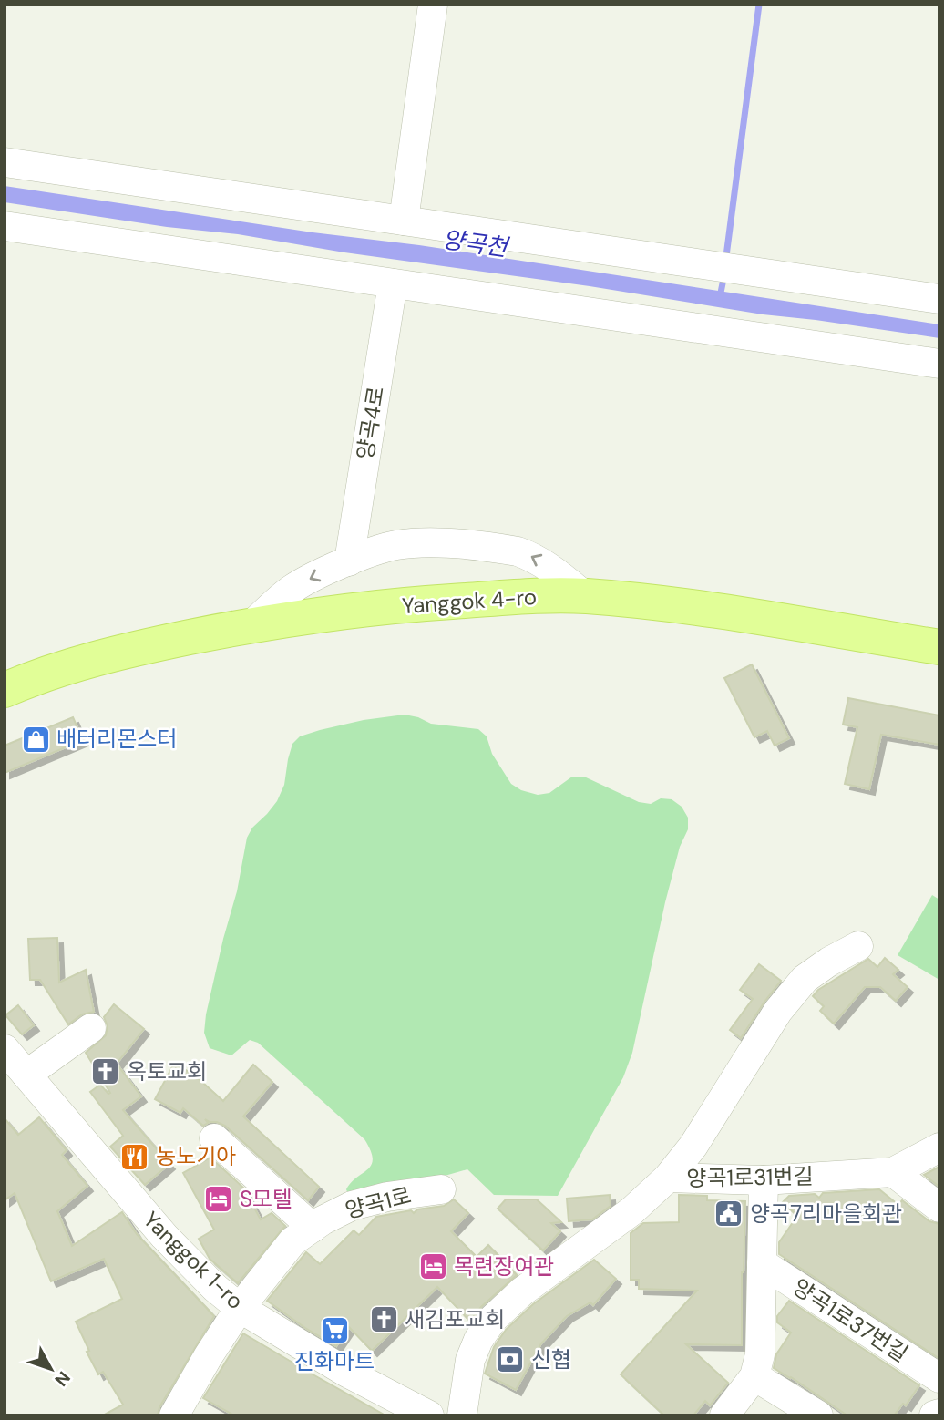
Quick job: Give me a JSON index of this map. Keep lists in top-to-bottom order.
{
  "streets": {
    "main road": ["Yanggok 4-ro"],
    "street": [
      "양곡4로",
      "양곡1로31번길",
      "양곡1로",
      "Yanggok 1-ro",
      "양곡1로37번길"
    ]
  },
  "crossings": [
    ["양곡1로31번길", "양곡1로37번길"],
    ["양곡1로", "Yanggok 1-ro"]
  ],
  "water": ["양곡천"],
  "places": {
    "shop": ["배터리몬스터"],
    "church": ["옥토교회", "새김포교회"],
    "restaurant": ["농노기아"],
    "hotel": ["S모텔", "목련장여관"],
    "public building": ["양곡7리마을회관"],
    "supermarket": ["진화마트"],
    "bank": ["신협"]
  },
  "north": "bottom right"
}
